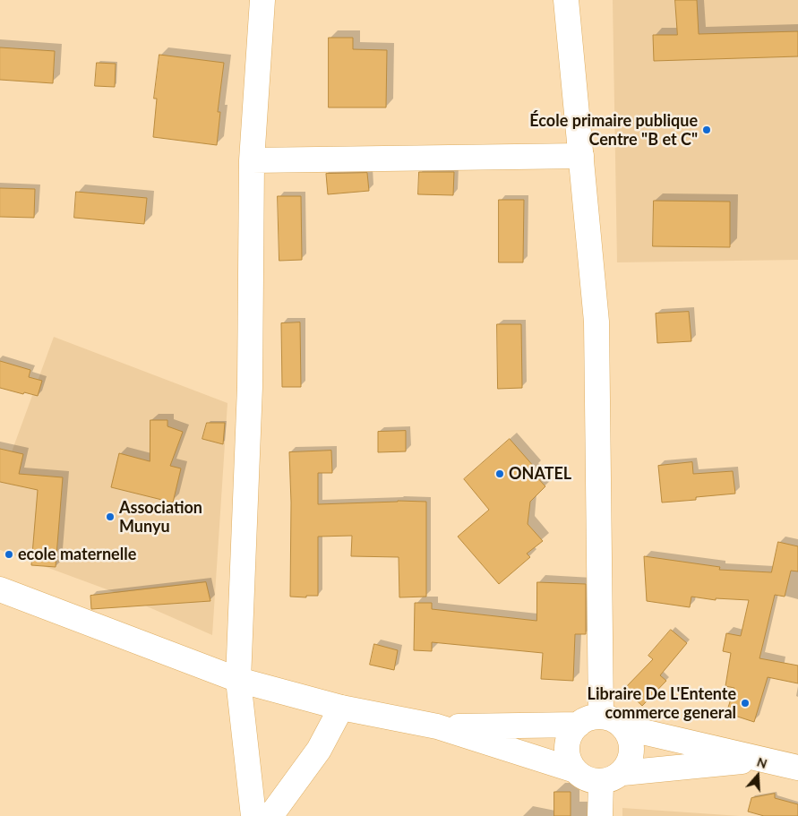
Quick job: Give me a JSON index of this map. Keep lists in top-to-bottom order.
{
  "places": [
    "École primaire publique Centre \"B et C\"",
    "ONATEL",
    "Association Munyu",
    "ecole maternelle",
    "Libraire De L'Entente commerce general"
  ],
  "north": "top"
}
